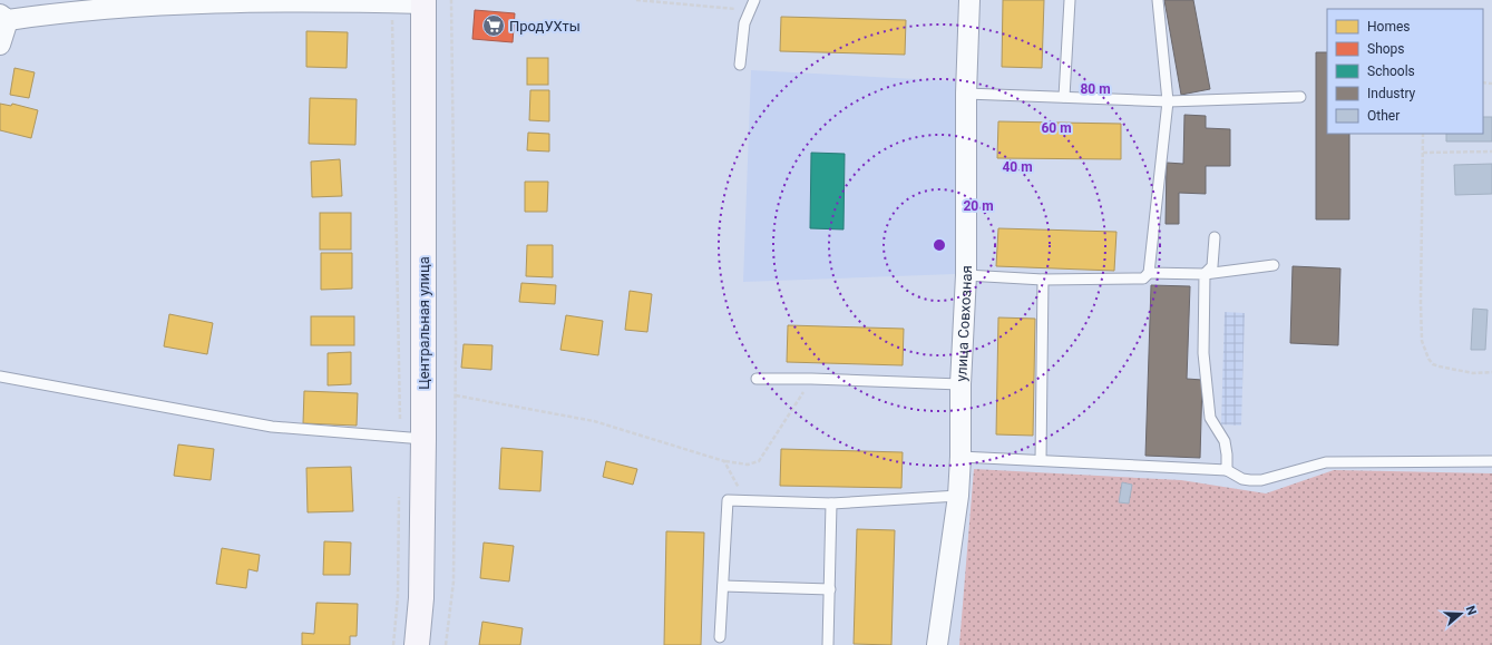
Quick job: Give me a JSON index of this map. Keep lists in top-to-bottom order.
{
  "streets": {
    "main road": ["Центральная улица"],
    "street": ["улица Совхозная"]
  },
  "places": {
    "supermarket": ["ПродУХты"]
  },
  "legend": [
    "Homes",
    "Shops",
    "Schools",
    "Industry",
    "Other"
  ],
  "north": "right",
  "rings": [
    "80 m",
    "60 m",
    "40 m",
    "20 m"
  ]
}
